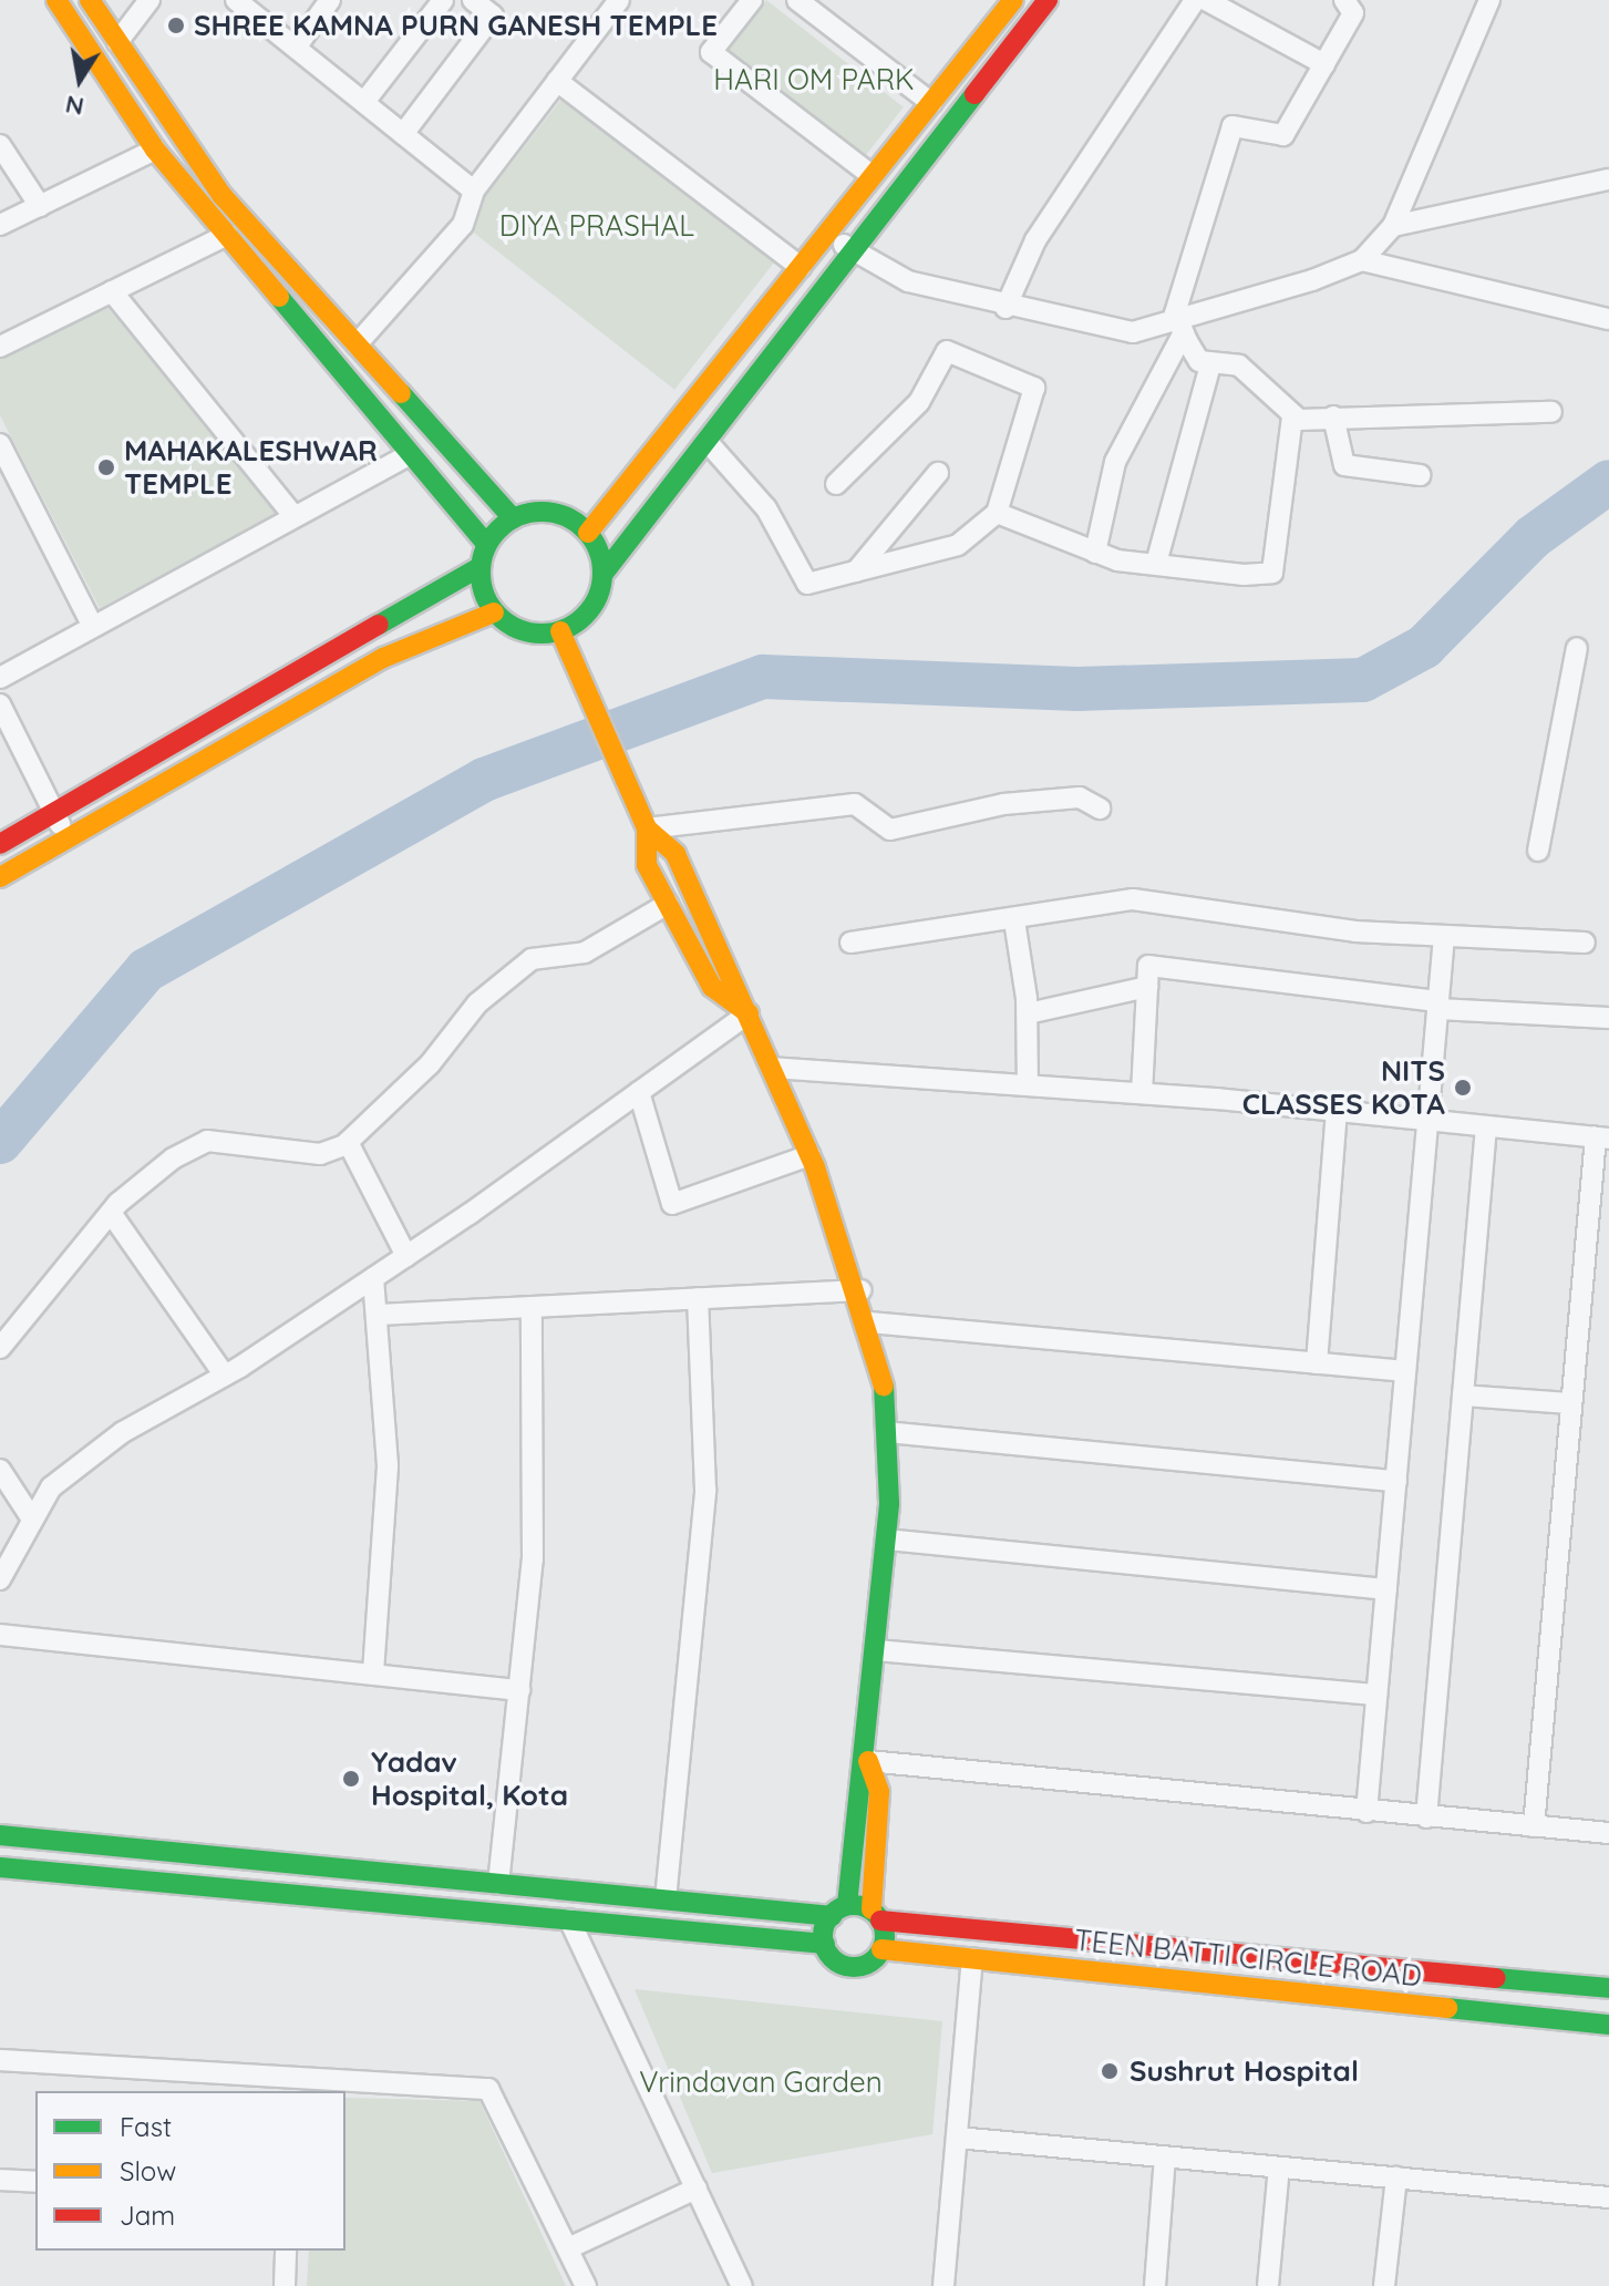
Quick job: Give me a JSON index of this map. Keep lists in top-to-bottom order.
{
  "streets": {
    "street": ["TEEN BATTI CIRCLE ROAD"]
  },
  "parks": ["HARI OM PARK", "DIYA PRASHAL", "Vrindavan Garden"],
  "places": [
    "SHREE KAMNA PURN GANESH TEMPLE",
    "MAHAKALESHWAR TEMPLE",
    "NITS CLASSES KOTA",
    "Yadav Hospital, Kota",
    "Sushrut Hospital"
  ],
  "legend": ["Fast", "Slow", "Jam"],
  "north": "bottom"
}
